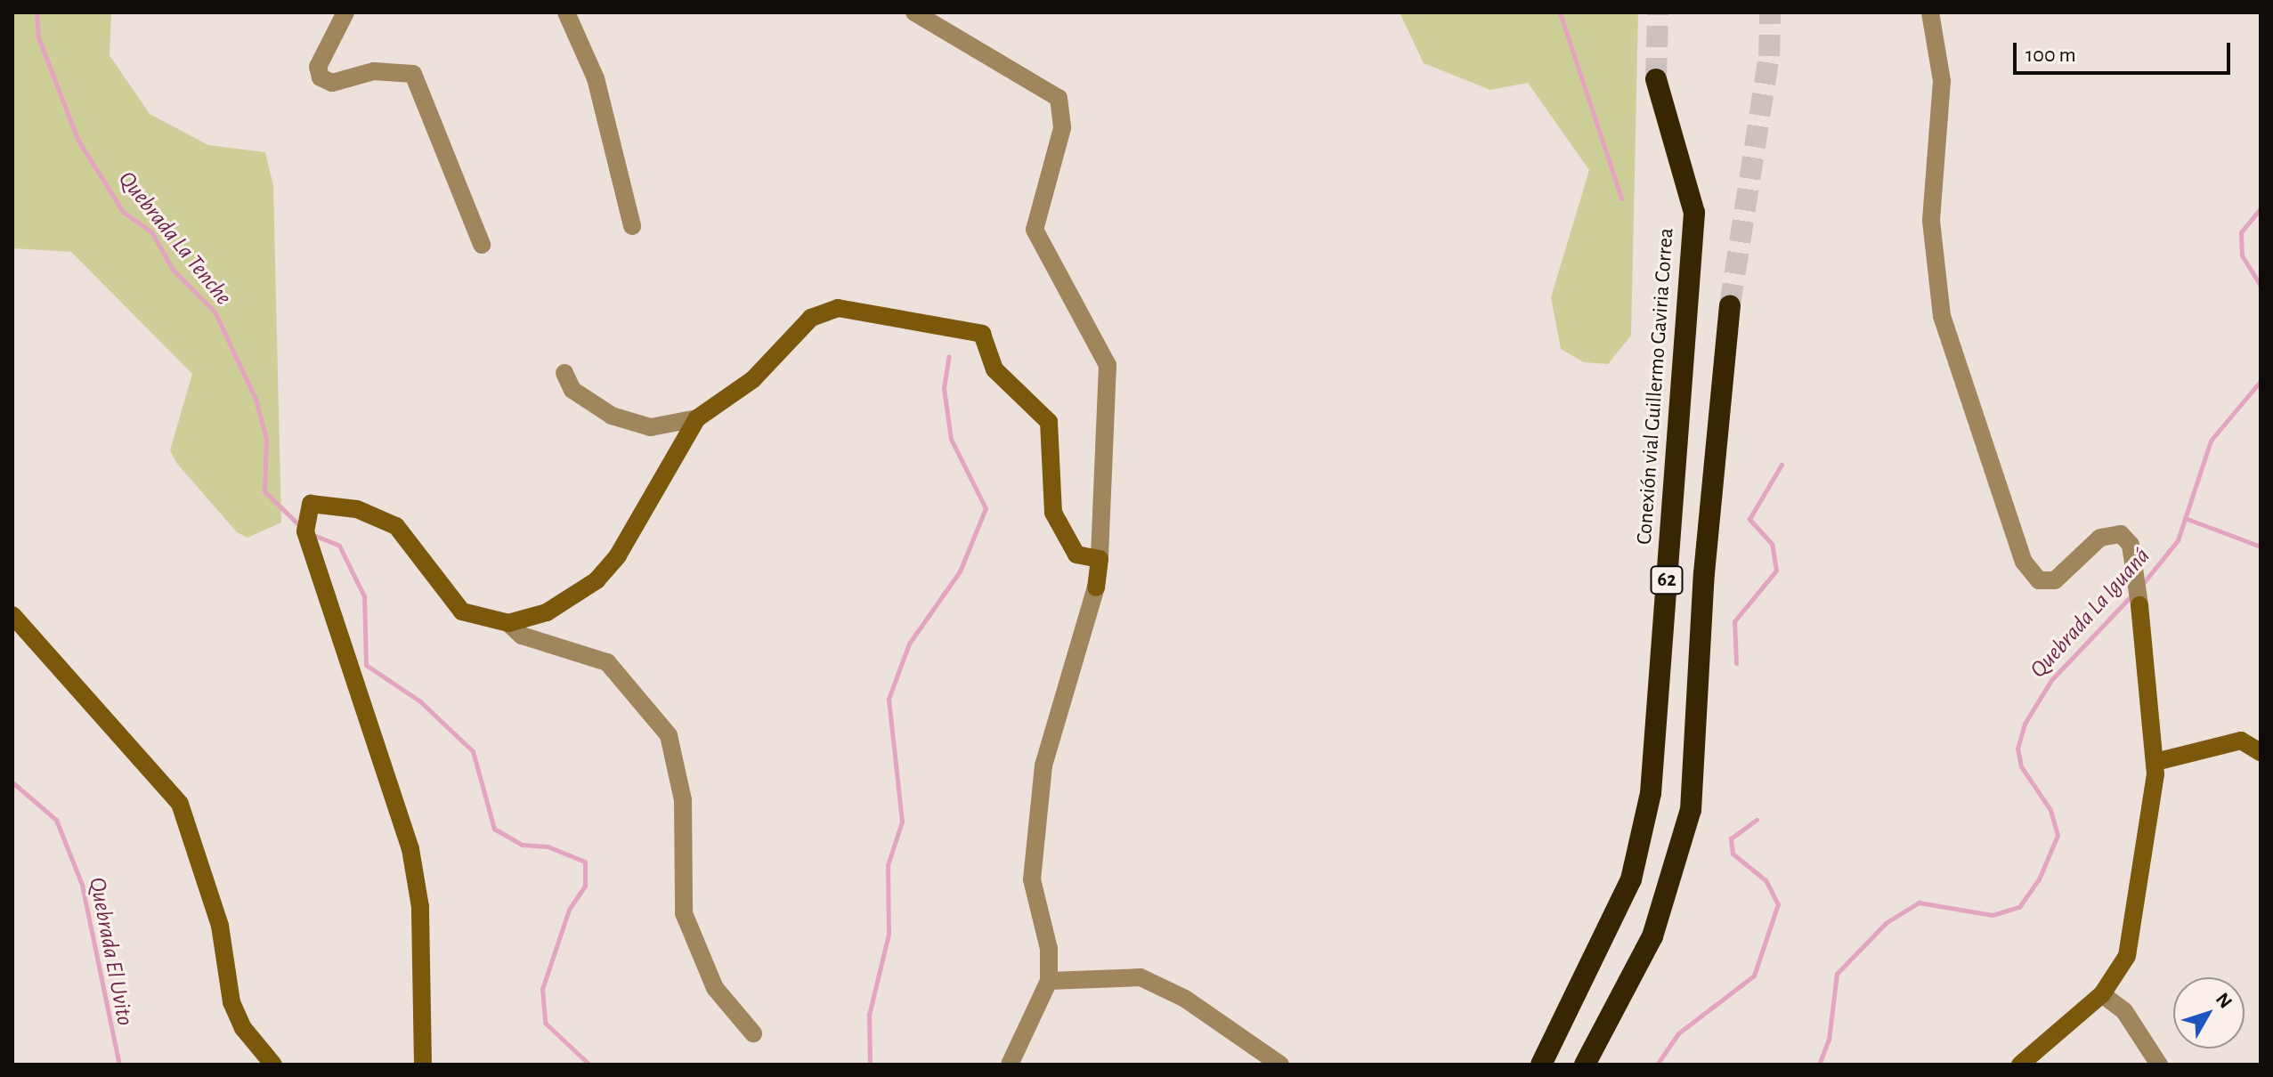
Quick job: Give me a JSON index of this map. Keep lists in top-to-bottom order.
{
  "streets": {
    "highway": ["Conexión vial Guillermo Gaviria Correa", "62"]
  },
  "water": ["Quebrada La Tenche", "Quebrada La Iguaná", "Quebrada El Uvito"],
  "scale_bar": "100 m",
  "north": "top right"
}
